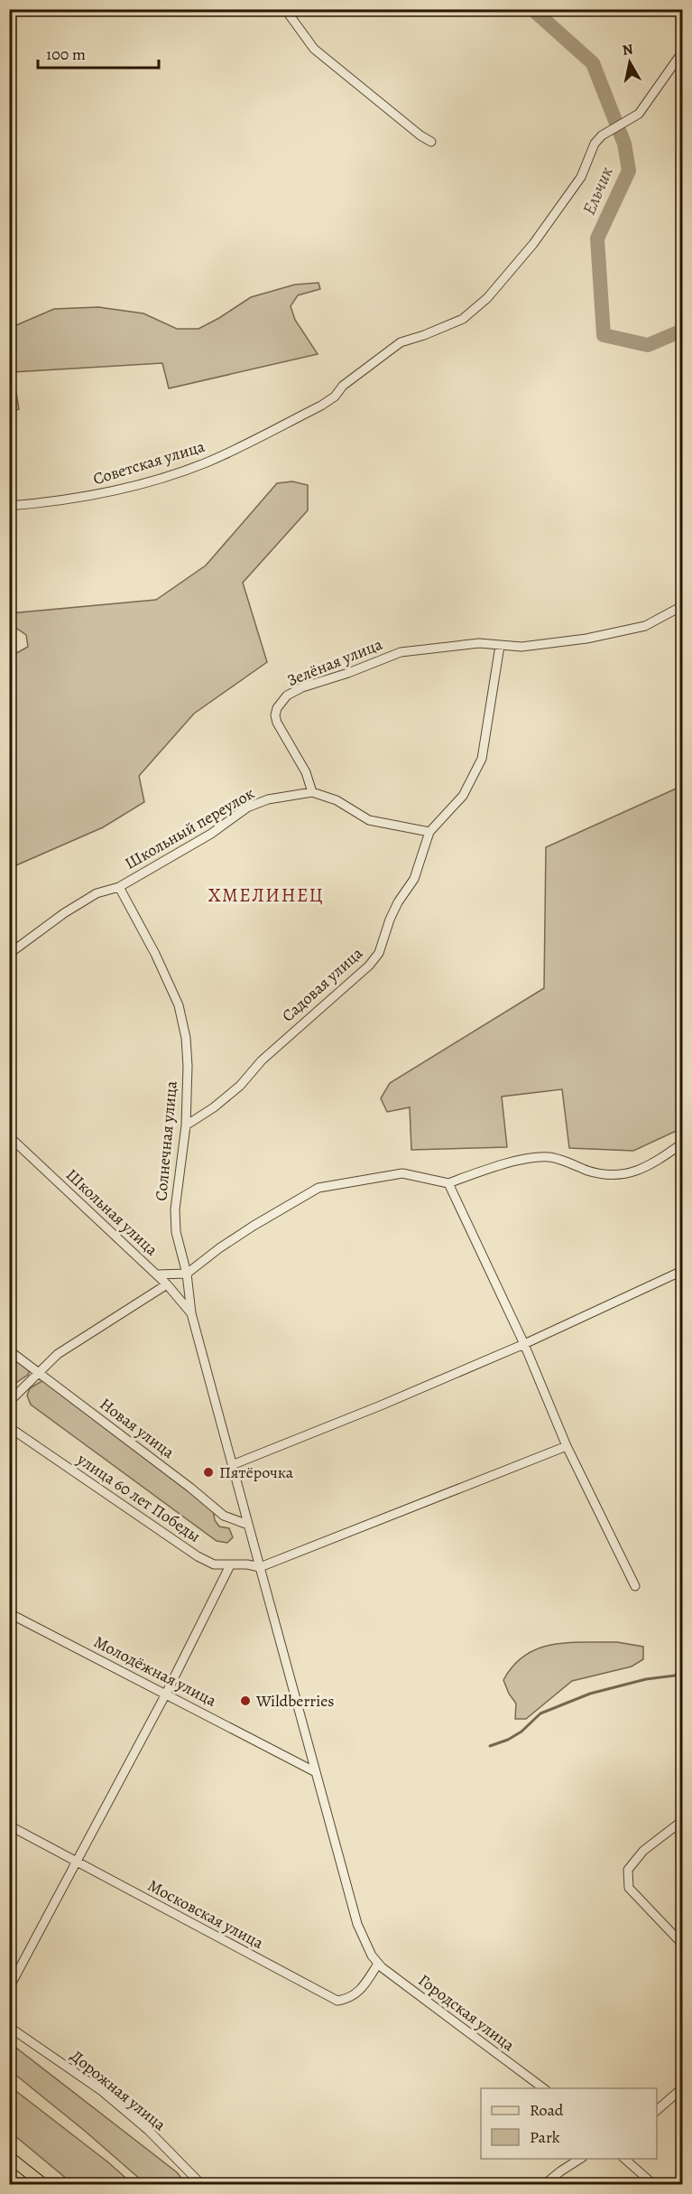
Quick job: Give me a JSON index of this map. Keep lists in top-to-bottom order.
{
  "streets": {
    "street": [
      "Советская улица",
      "Зелёная улица",
      "Школьный переулок",
      "Садовая улица",
      "Солнечная улица",
      "Школьная улица",
      "Новая улица",
      "улица 60 лет Победы",
      "Молодёжная улица",
      "Московская улица",
      "Городская улица",
      "Дорожная улица"
    ]
  },
  "crossings": [
    ["Зелёная улица", "Школьный переулок"],
    ["Школьный переулок", "Садовая улица"],
    ["Школьный переулок", "Солнечная улица"],
    ["Садовая улица", "Солнечная улица"],
    ["Солнечная улица", "Школьная улица"],
    ["Солнечная улица", "Новая улица"],
    ["Солнечная улица", "улица 60 лет Победы"],
    ["Солнечная улица", "Городская улица"],
    ["улица 60 лет Победы", "Городская улица"],
    ["Молодёжная улица", "Городская улица"],
    ["Московская улица", "Городская улица"]
  ],
  "districts": ["ХМЕЛИНЕЦ"],
  "water": ["Ельчик"],
  "places": ["Пятёрочка", "Wildberries"],
  "legend": ["Road", "Park"],
  "scale_bar": "100 m",
  "north": "top"
}
